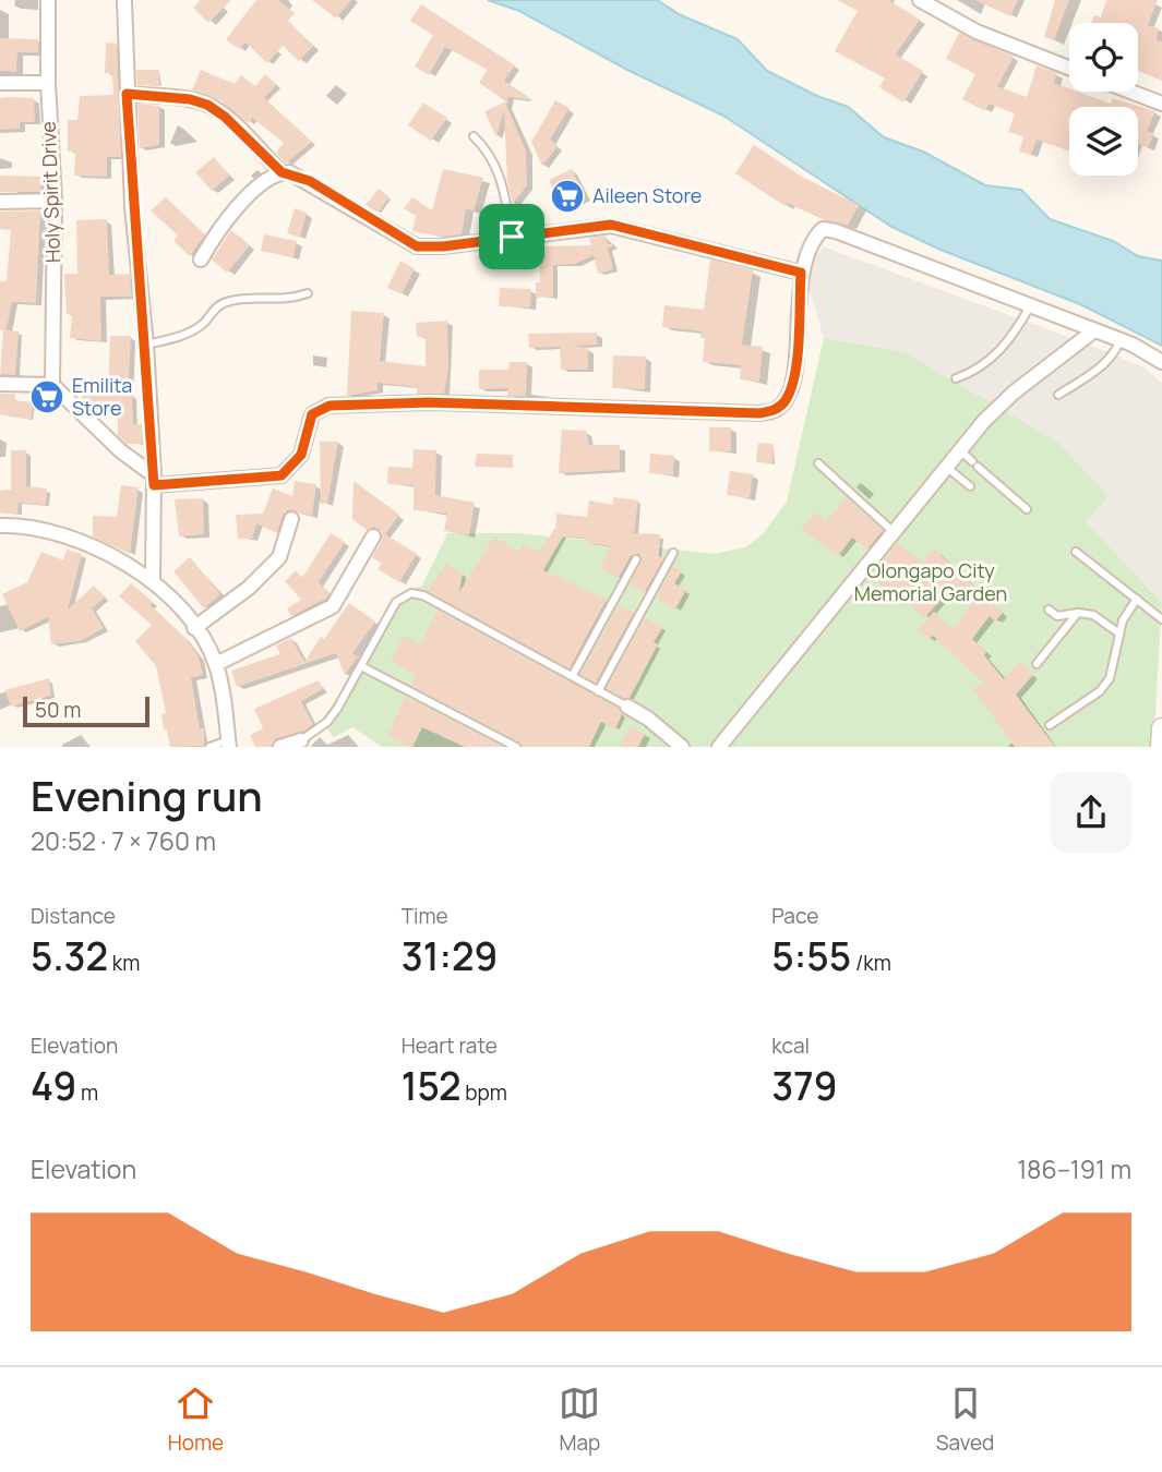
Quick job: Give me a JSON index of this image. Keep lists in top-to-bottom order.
{
  "streets": {
    "street": ["Holy Spirit Drive"]
  },
  "parks": ["Olongapo City Memorial Garden"],
  "places": {
    "supermarket": ["Aileen Store", "Emilita Store"]
  },
  "scale_bar": "50 m",
  "page": {
    "scale": "50 m",
    "heading": ["Evening run", "20:52 · 7 × 760 m"],
    "stats": [
      ["Distance", "5.32 km"],
      ["Time", "31:29"],
      ["Pace", "5:55 /km"],
      ["Elevation", "49 m"],
      ["Heart rate", "152 bpm"],
      ["kcal", "379"]
    ],
    "chart": ["Elevation", "186–191 m"],
    "tabs": ["Home", "Map", "Saved"]
  }
}
